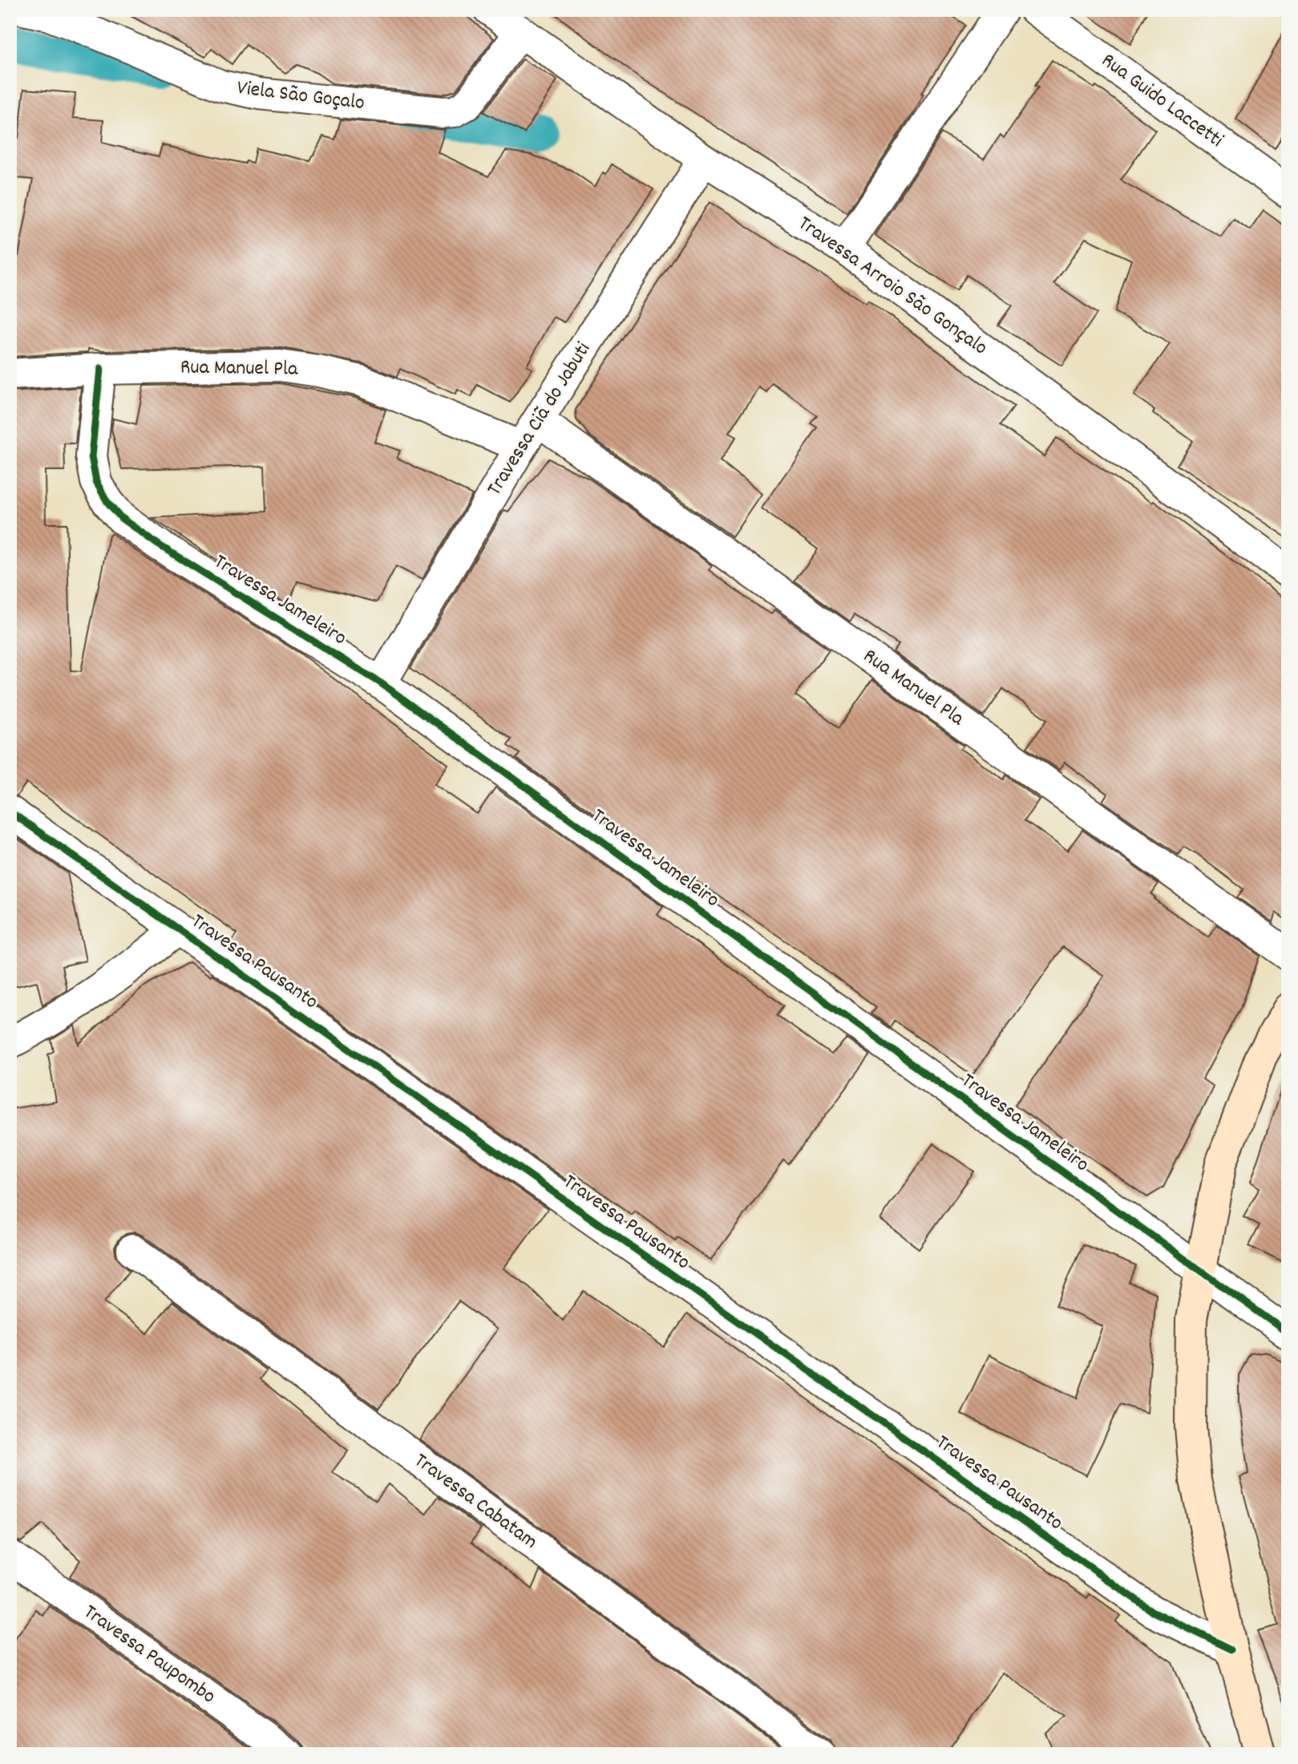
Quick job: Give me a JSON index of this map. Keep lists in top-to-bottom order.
{
  "streets": {
    "street": [
      "Viela São Goçalo",
      "Rua Guido Laccetti",
      "Travessa Arroio São Gonçalo",
      "Rua Manuel Pla",
      "Travessa Ciã do Jabuti",
      "Travessa Jameleiro",
      "Travessa Pausanto",
      "Travessa Cabatam",
      "Travessa Paupombo"
    ]
  },
  "crossings": [
    ["Viela São Goçalo", "Travessa Arroio São Gonçalo"],
    ["Travessa Arroio São Gonçalo", "Travessa Ciã do Jabuti"],
    ["Rua Manuel Pla", "Travessa Ciã do Jabuti"],
    ["Rua Manuel Pla", "Travessa Jameleiro"],
    ["Travessa Ciã do Jabuti", "Travessa Jameleiro"]
  ]
}
